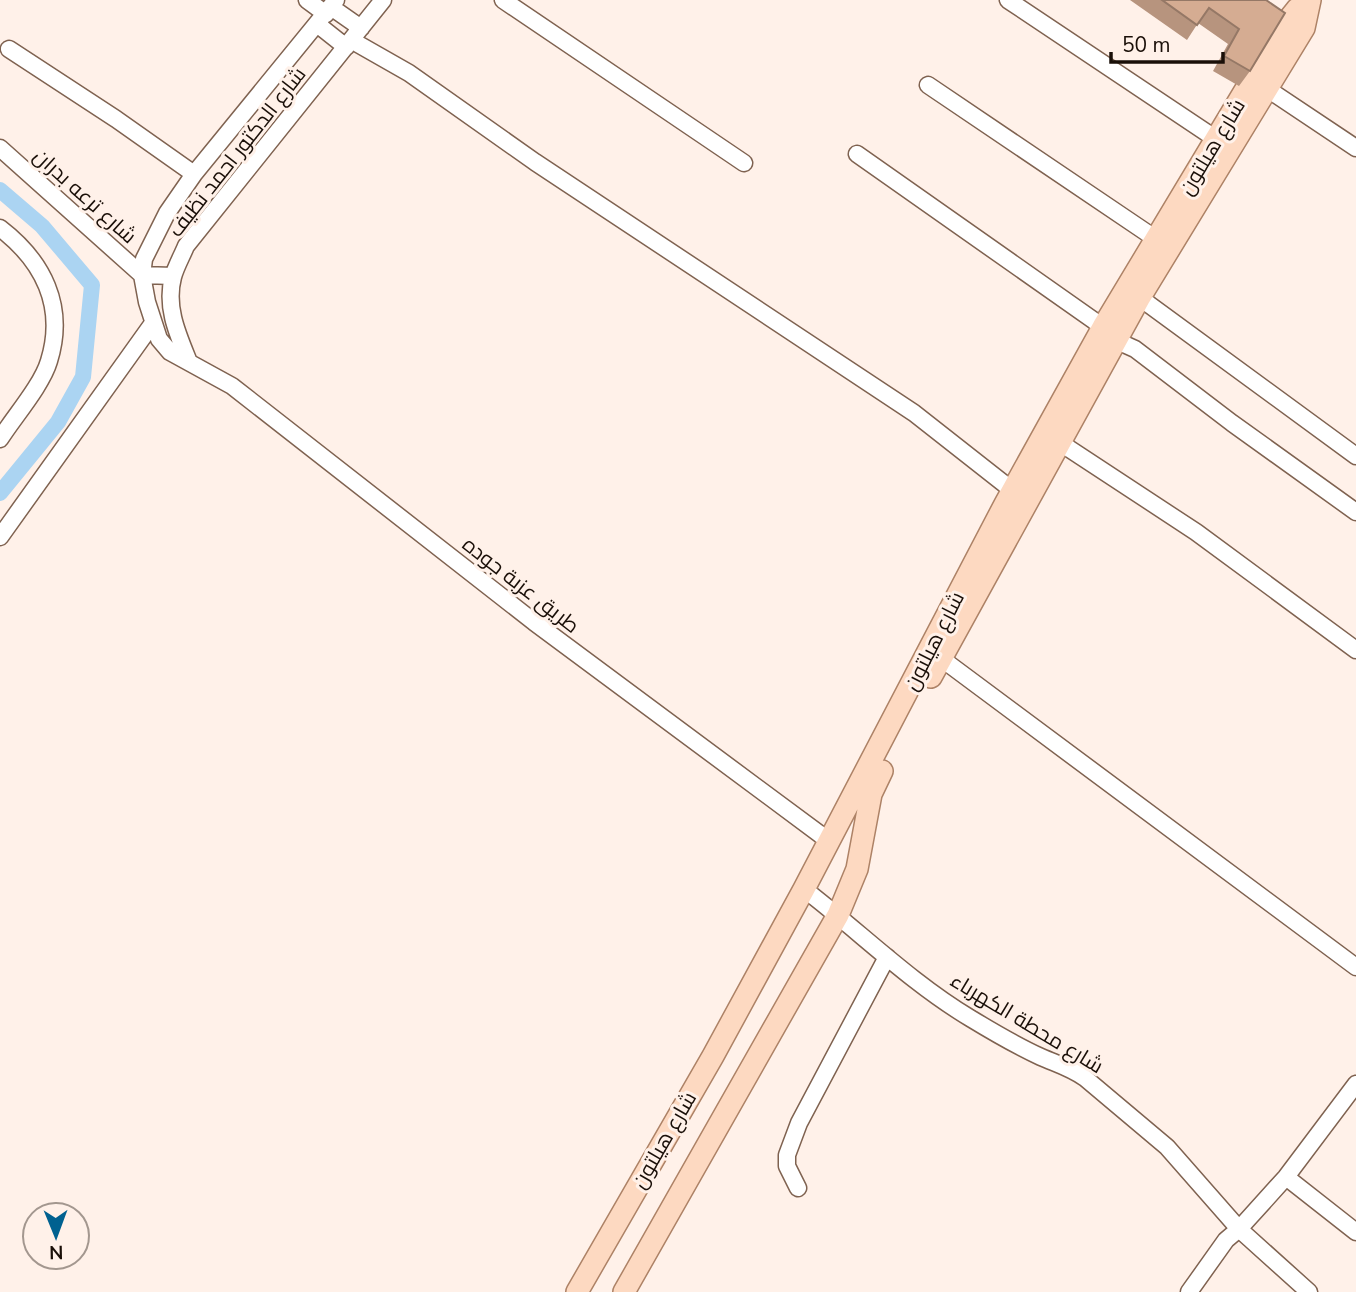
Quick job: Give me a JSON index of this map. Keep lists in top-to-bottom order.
{
  "streets": {
    "main road": ["شارع هيلتون"],
    "street": [
      "شارع الدكتور احمد نظيف",
      "شارع ترعه بدران",
      "طريق عزبة جوده",
      "شارع محطة الكهرباء"
    ]
  },
  "crossings": [
    ["شارع هيلتون", "طريق عزبة جوده"],
    ["شارع هيلتون", "شارع محطة الكهرباء"],
    ["شارع الدكتور احمد نظيف", "شارع ترعه بدران"],
    ["شارع الدكتور احمد نظيف", "طريق عزبة جوده"]
  ],
  "scale_bar": "50 m",
  "north": "bottom"
}
